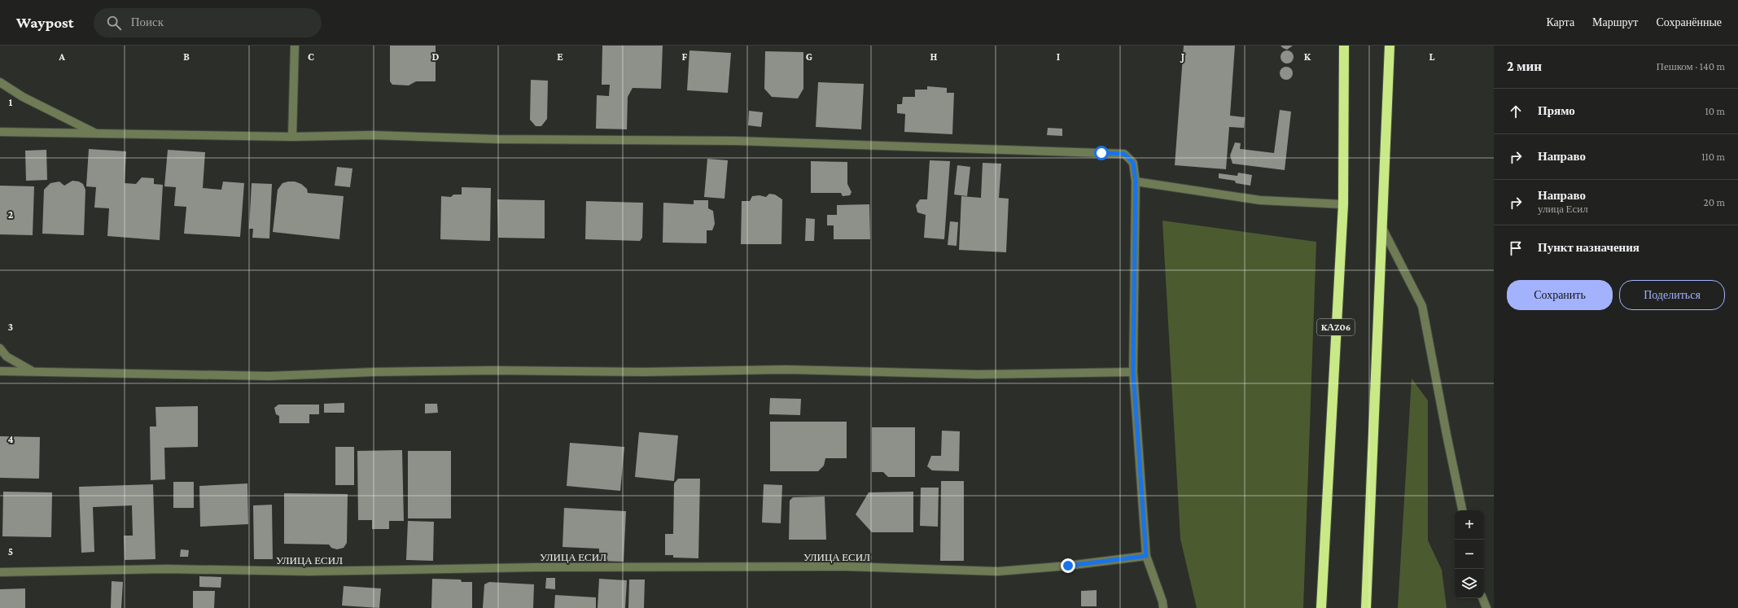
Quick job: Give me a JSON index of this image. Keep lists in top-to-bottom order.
{
  "streets": {
    "highway": ["KАZ06"],
    "street": ["УЛИЦА ЕСИЛ"]
  },
  "page": {
    "header": "Waypost",
    "search": "Поиск",
    "nav": ["Карта", "Маршрут", "Сохранённые"],
    "heading": ["2 мин", "Пешком · 140 m"],
    "list": [
      ["Прямо", "10 m"],
      ["Направо", "110 m"],
      ["Направо", "улица Есил", "20 m"],
      "Пункт назначения"
    ],
    "buttons": ["Сохранить", "Поделиться"],
    "map_buttons": ["+", "−"]
  },
  "grid": {
    "columns": [
      "A",
      "B",
      "C",
      "D",
      "E",
      "F",
      "G",
      "H",
      "I",
      "J",
      "K",
      "L"
    ],
    "rows": [
      "1",
      "2",
      "3",
      "4",
      "5"
    ]
  }
}
